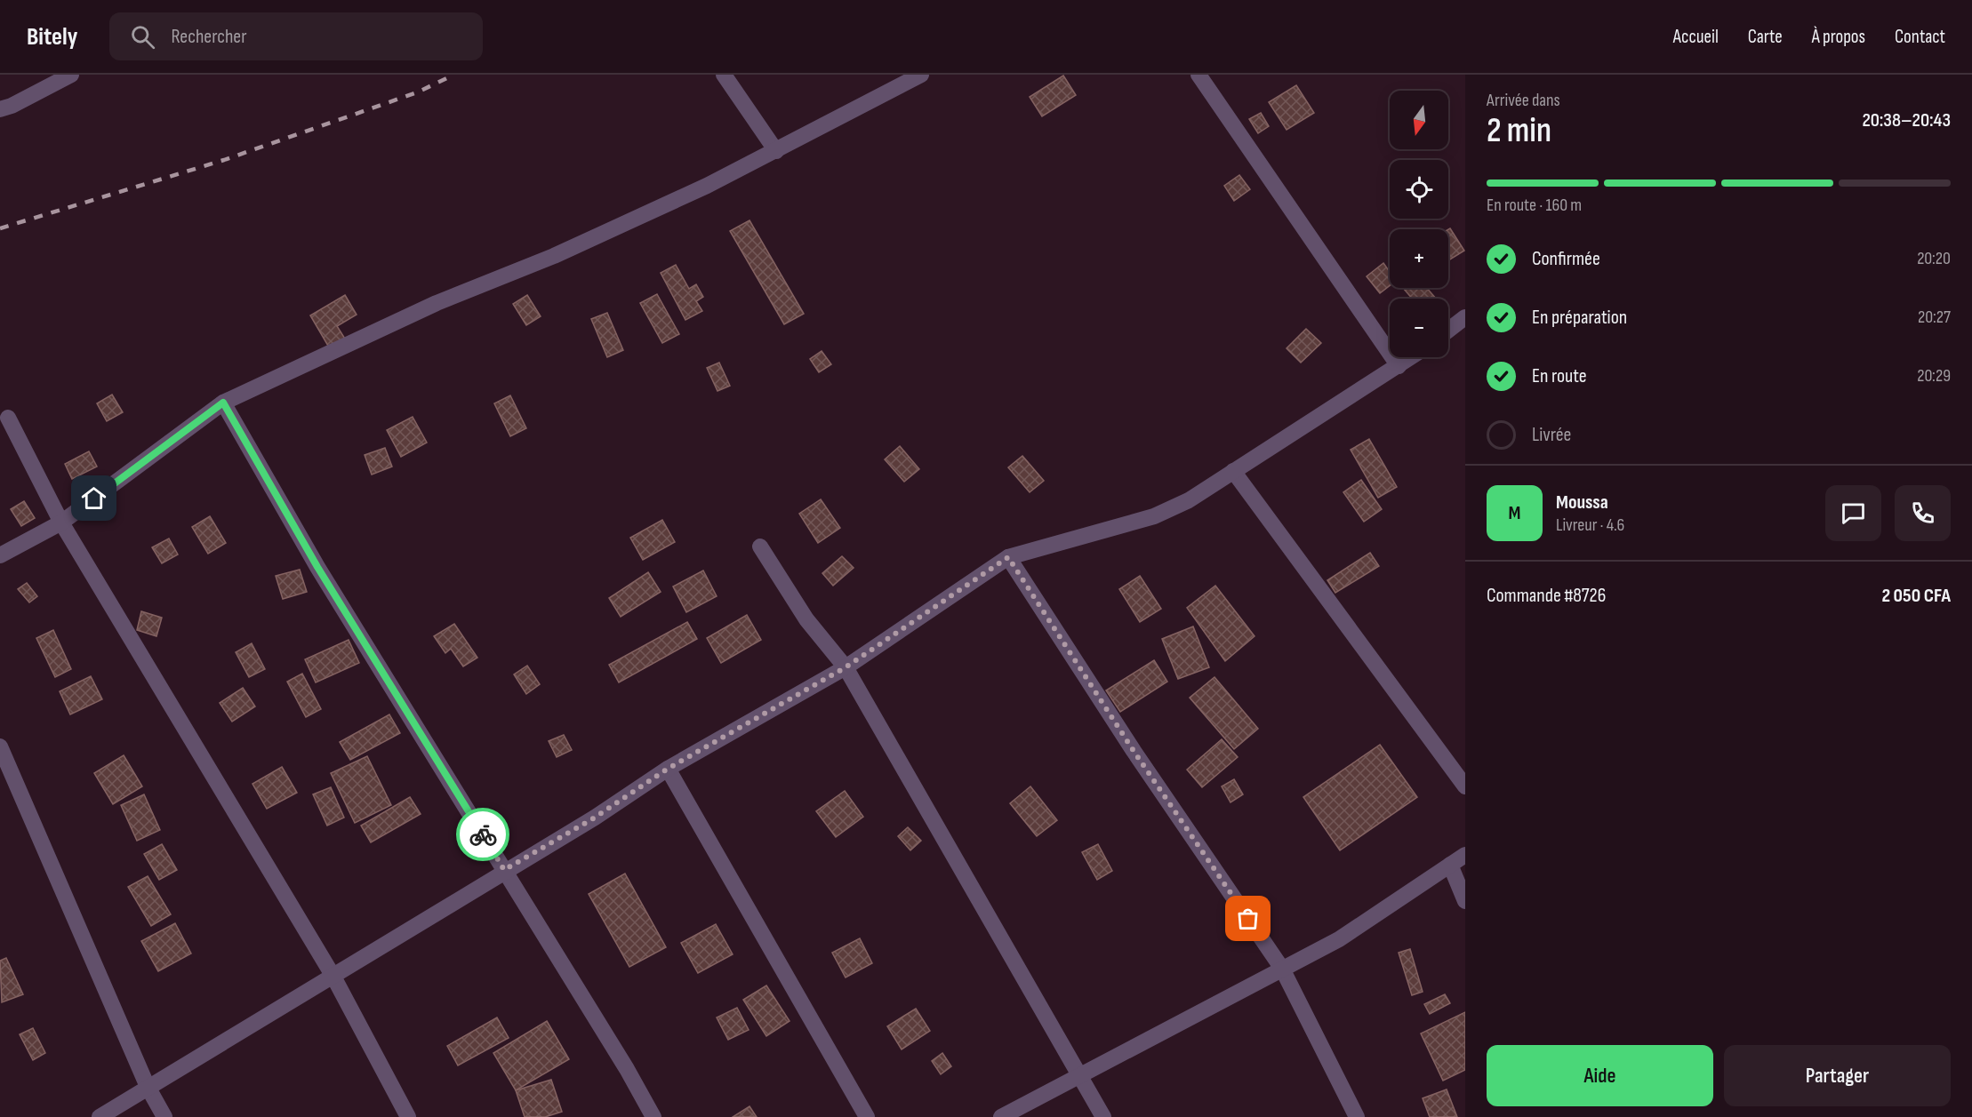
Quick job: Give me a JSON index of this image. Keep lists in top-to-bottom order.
{
  "north": "bottom",
  "page": {
    "header": "Bitely",
    "search": "Rechercher",
    "nav": [
      "Accueil",
      "Carte",
      "À propos",
      "Contact"
    ],
    "heading": ["2 min", "Arrivée dans", "20:38–20:43"],
    "panel": [
      "Moussa",
      "Livreur · 4.6",
      "Commande #8726",
      "2 050 CFA"
    ],
    "map_buttons": ["+", "−"],
    "bar": "En route · 160 m",
    "list": [
      ["Confirmée", "20:20"],
      ["En préparation", "20:27"],
      ["En route", "20:29"],
      "Livrée"
    ],
    "round": "M",
    "buttons": ["Aide", "Partager"]
  }
}
